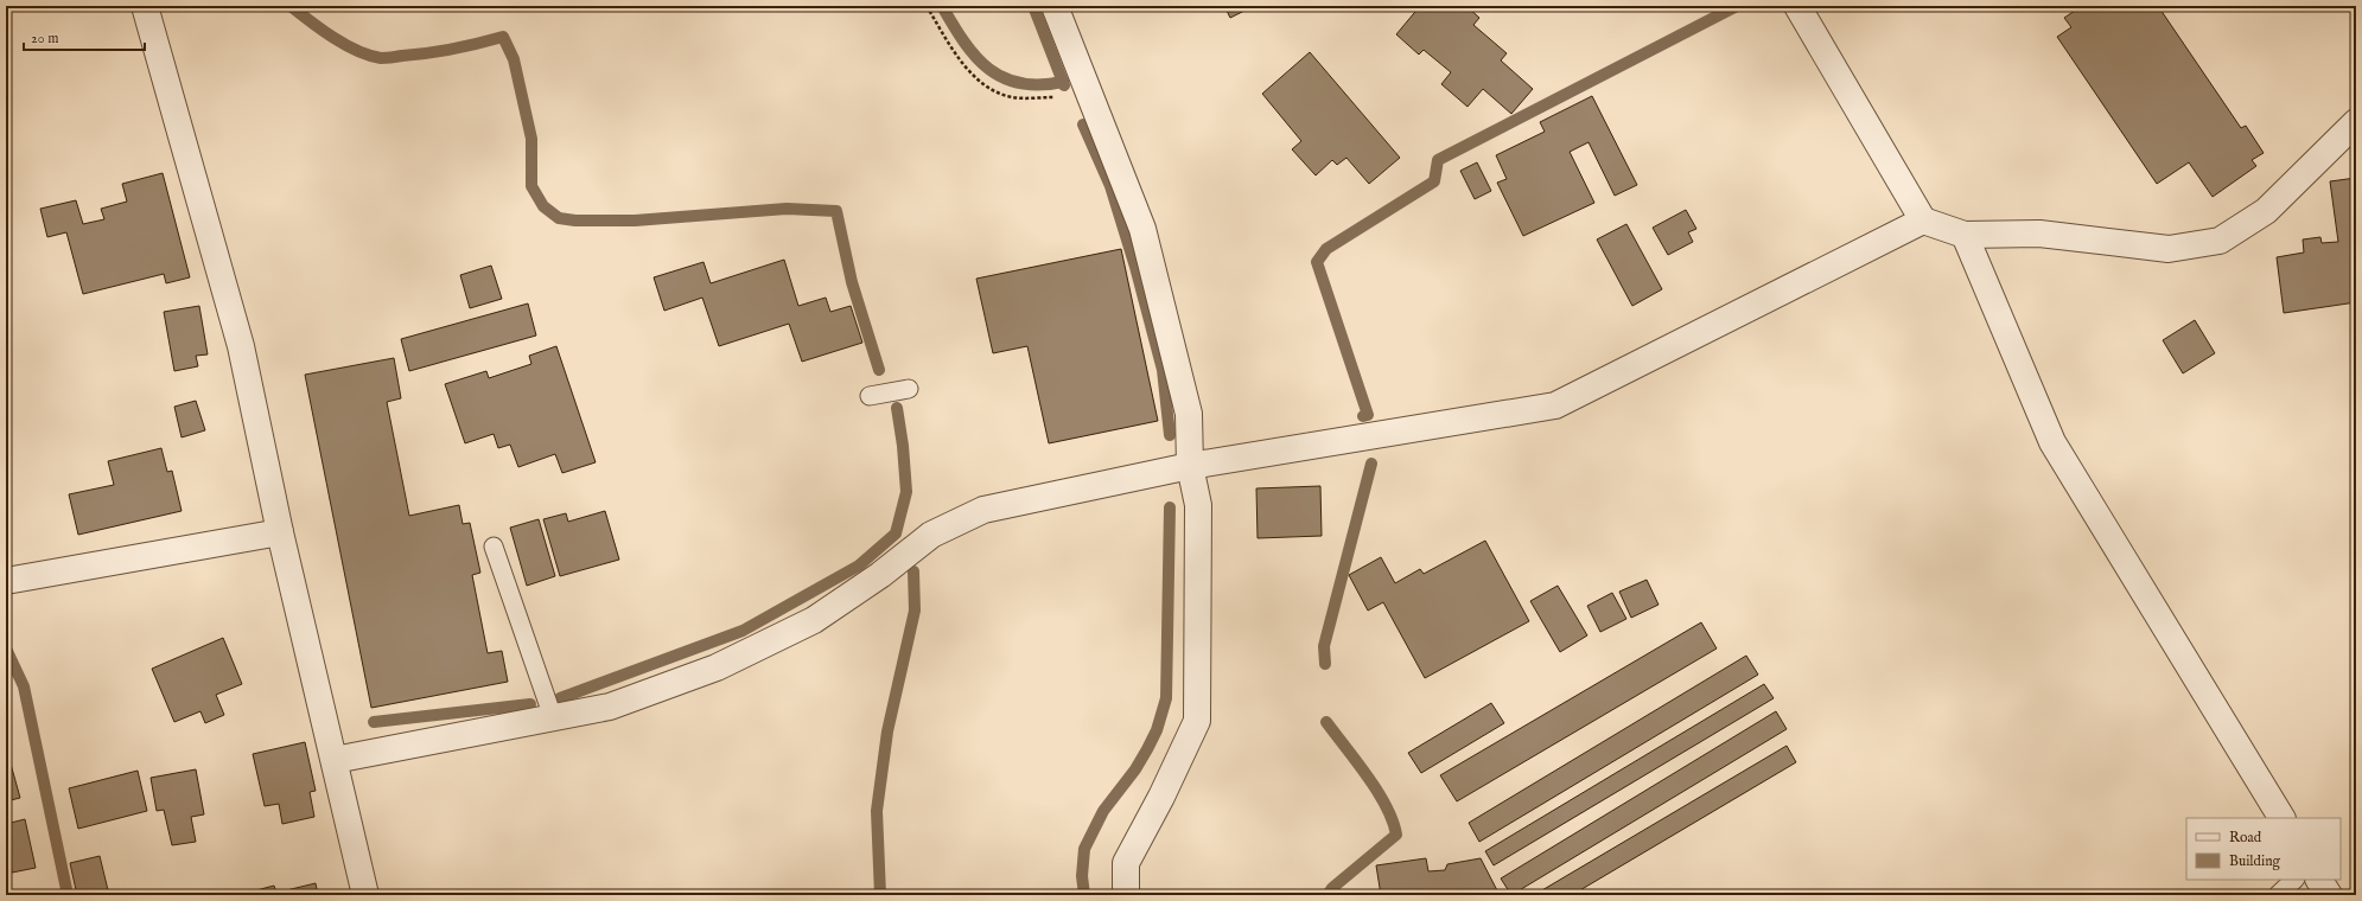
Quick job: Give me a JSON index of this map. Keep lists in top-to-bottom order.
{
  "legend": ["Road", "Building"],
  "scale_bar": "20 m"
}
